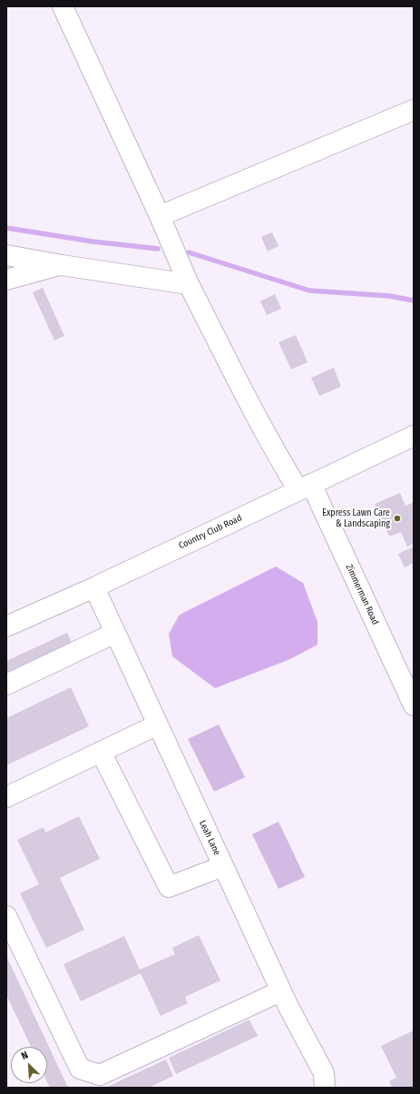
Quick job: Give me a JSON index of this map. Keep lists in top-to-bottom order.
{
  "streets": {
    "street": ["Country Club Road", "Zimmerman Road", "Leah Lane"]
  },
  "crossings": [
    ["Country Club Road", "Zimmerman Road"],
    ["Country Club Road", "Leah Lane"]
  ],
  "places": ["Express Lawn Care & Landscaping"],
  "north": "top left"
}
